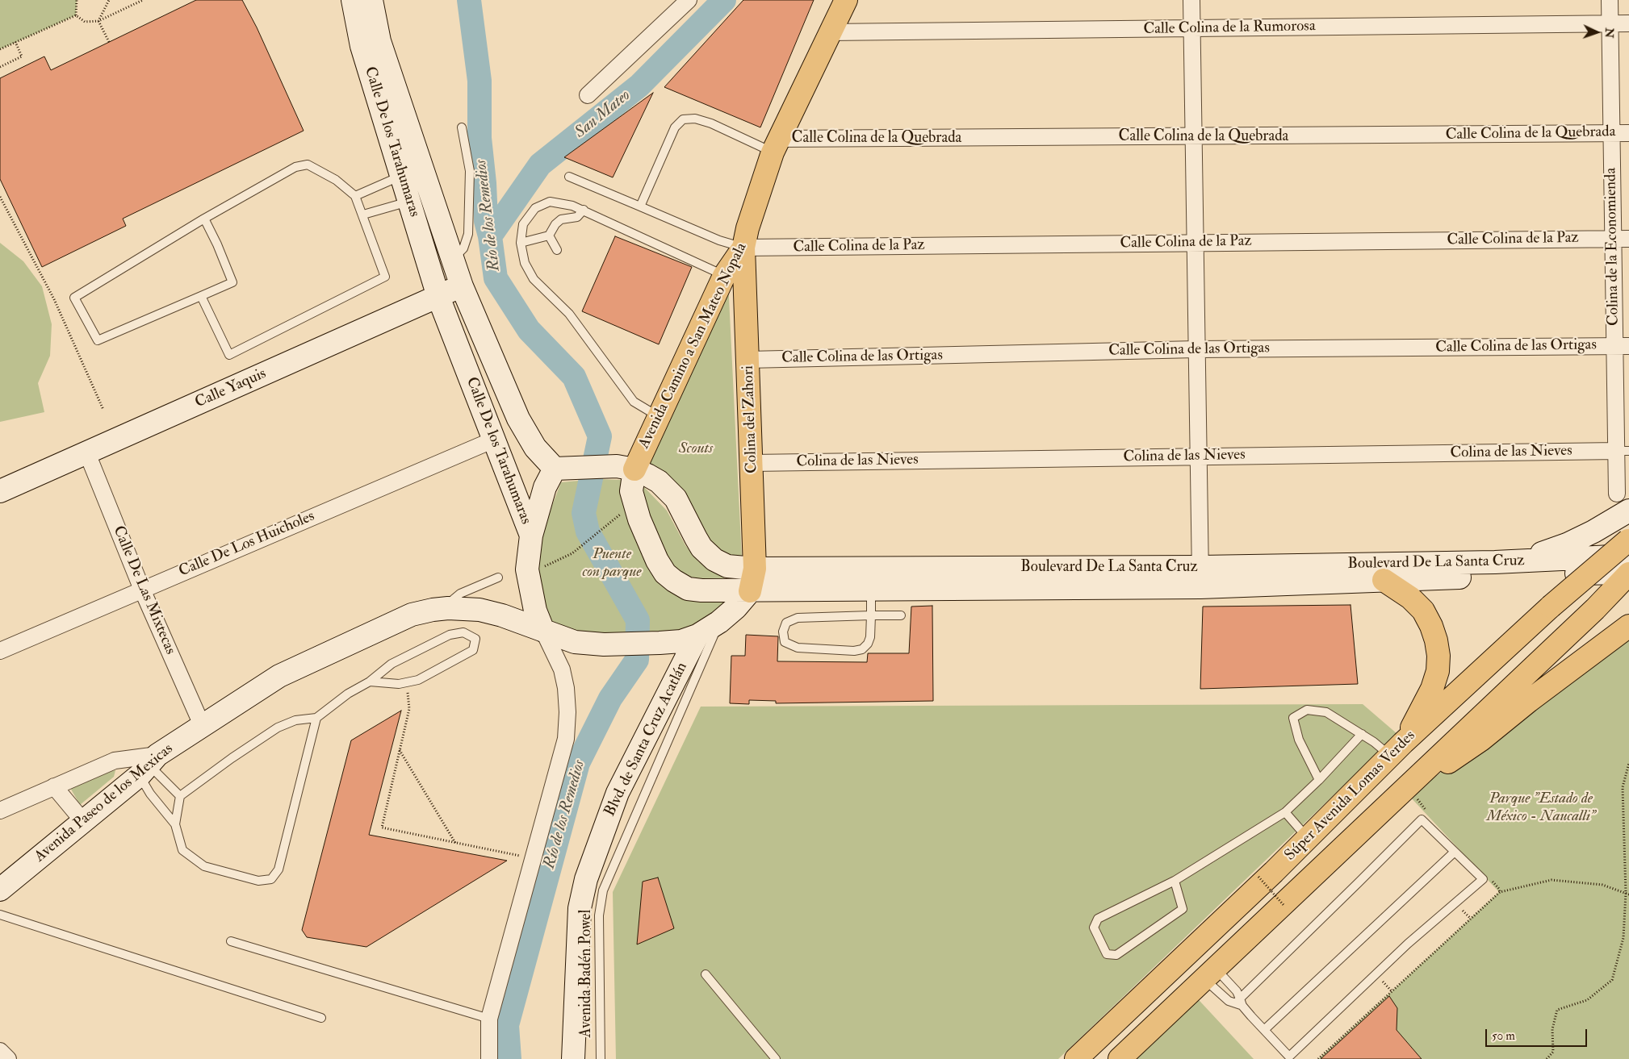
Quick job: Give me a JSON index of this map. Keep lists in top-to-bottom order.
{
  "streets": {
    "main road": [
      "Calle De los Tarahumaras",
      "Avenida Camino a San Mateo Nopala",
      "Calle Yaquis",
      "Colina del Zahori",
      "Boulevard De La Santa Cruz",
      "Blvd. de Santa Cruz Acatlán",
      "Súper Avenida Lomas Verdes",
      "Avenida Paseo de los Mexicas"
    ],
    "street": [
      "Calle Colina de la Rumorosa",
      "Calle Colina de la Quebrada",
      "Calle Colina de la Paz",
      "Colina de la Economienda",
      "Calle Colina de las Ortigas",
      "Colina de las Nieves",
      "Calle De Los Huicholes",
      "Calle De Las Mixtecas"
    ],
    "lane": ["Avenida Badén Powel"]
  },
  "crossings": [
    ["Calle Colina de la Rumorosa", "Colina de la Economienda"],
    ["Calle Colina de la Rumorosa", "Avenida Camino a San Mateo Nopala"],
    ["Calle Colina de la Quebrada", "Colina de la Economienda"],
    ["Calle Colina de la Quebrada", "Avenida Camino a San Mateo Nopala"],
    ["Calle De los Tarahumaras", "Calle Yaquis"],
    ["Calle De los Tarahumaras", "Calle De Los Huicholes"],
    ["Calle De los Tarahumaras", "Boulevard De La Santa Cruz"],
    ["Calle Colina de la Paz", "Colina de la Economienda"],
    ["Calle Colina de la Paz", "Avenida Camino a San Mateo Nopala"],
    ["Calle Colina de la Paz", "Colina del Zahori"],
    ["Colina de la Economienda", "Calle Colina de las Ortigas"],
    ["Colina de la Economienda", "Colina de las Nieves"],
    ["Avenida Camino a San Mateo Nopala", "Colina del Zahori"],
    ["Avenida Camino a San Mateo Nopala", "Boulevard De La Santa Cruz"],
    ["Calle Colina de las Ortigas", "Colina del Zahori"],
    ["Calle Yaquis", "Calle De Las Mixtecas"],
    ["Colina del Zahori", "Colina de las Nieves"],
    ["Colina del Zahori", "Boulevard De La Santa Cruz"],
    ["Calle De Los Huicholes", "Calle De Las Mixtecas"],
    ["Boulevard De La Santa Cruz", "Súper Avenida Lomas Verdes"],
    ["Calle De Las Mixtecas", "Avenida Paseo de los Mexicas"]
  ],
  "water": ["San Mateo", "Río de los Remedios"],
  "parks": ["Scouts", "Puente con parque", "Parque \"Estado de México - Naucalli\""],
  "scale_bar": "50 m",
  "north": "right"
}
